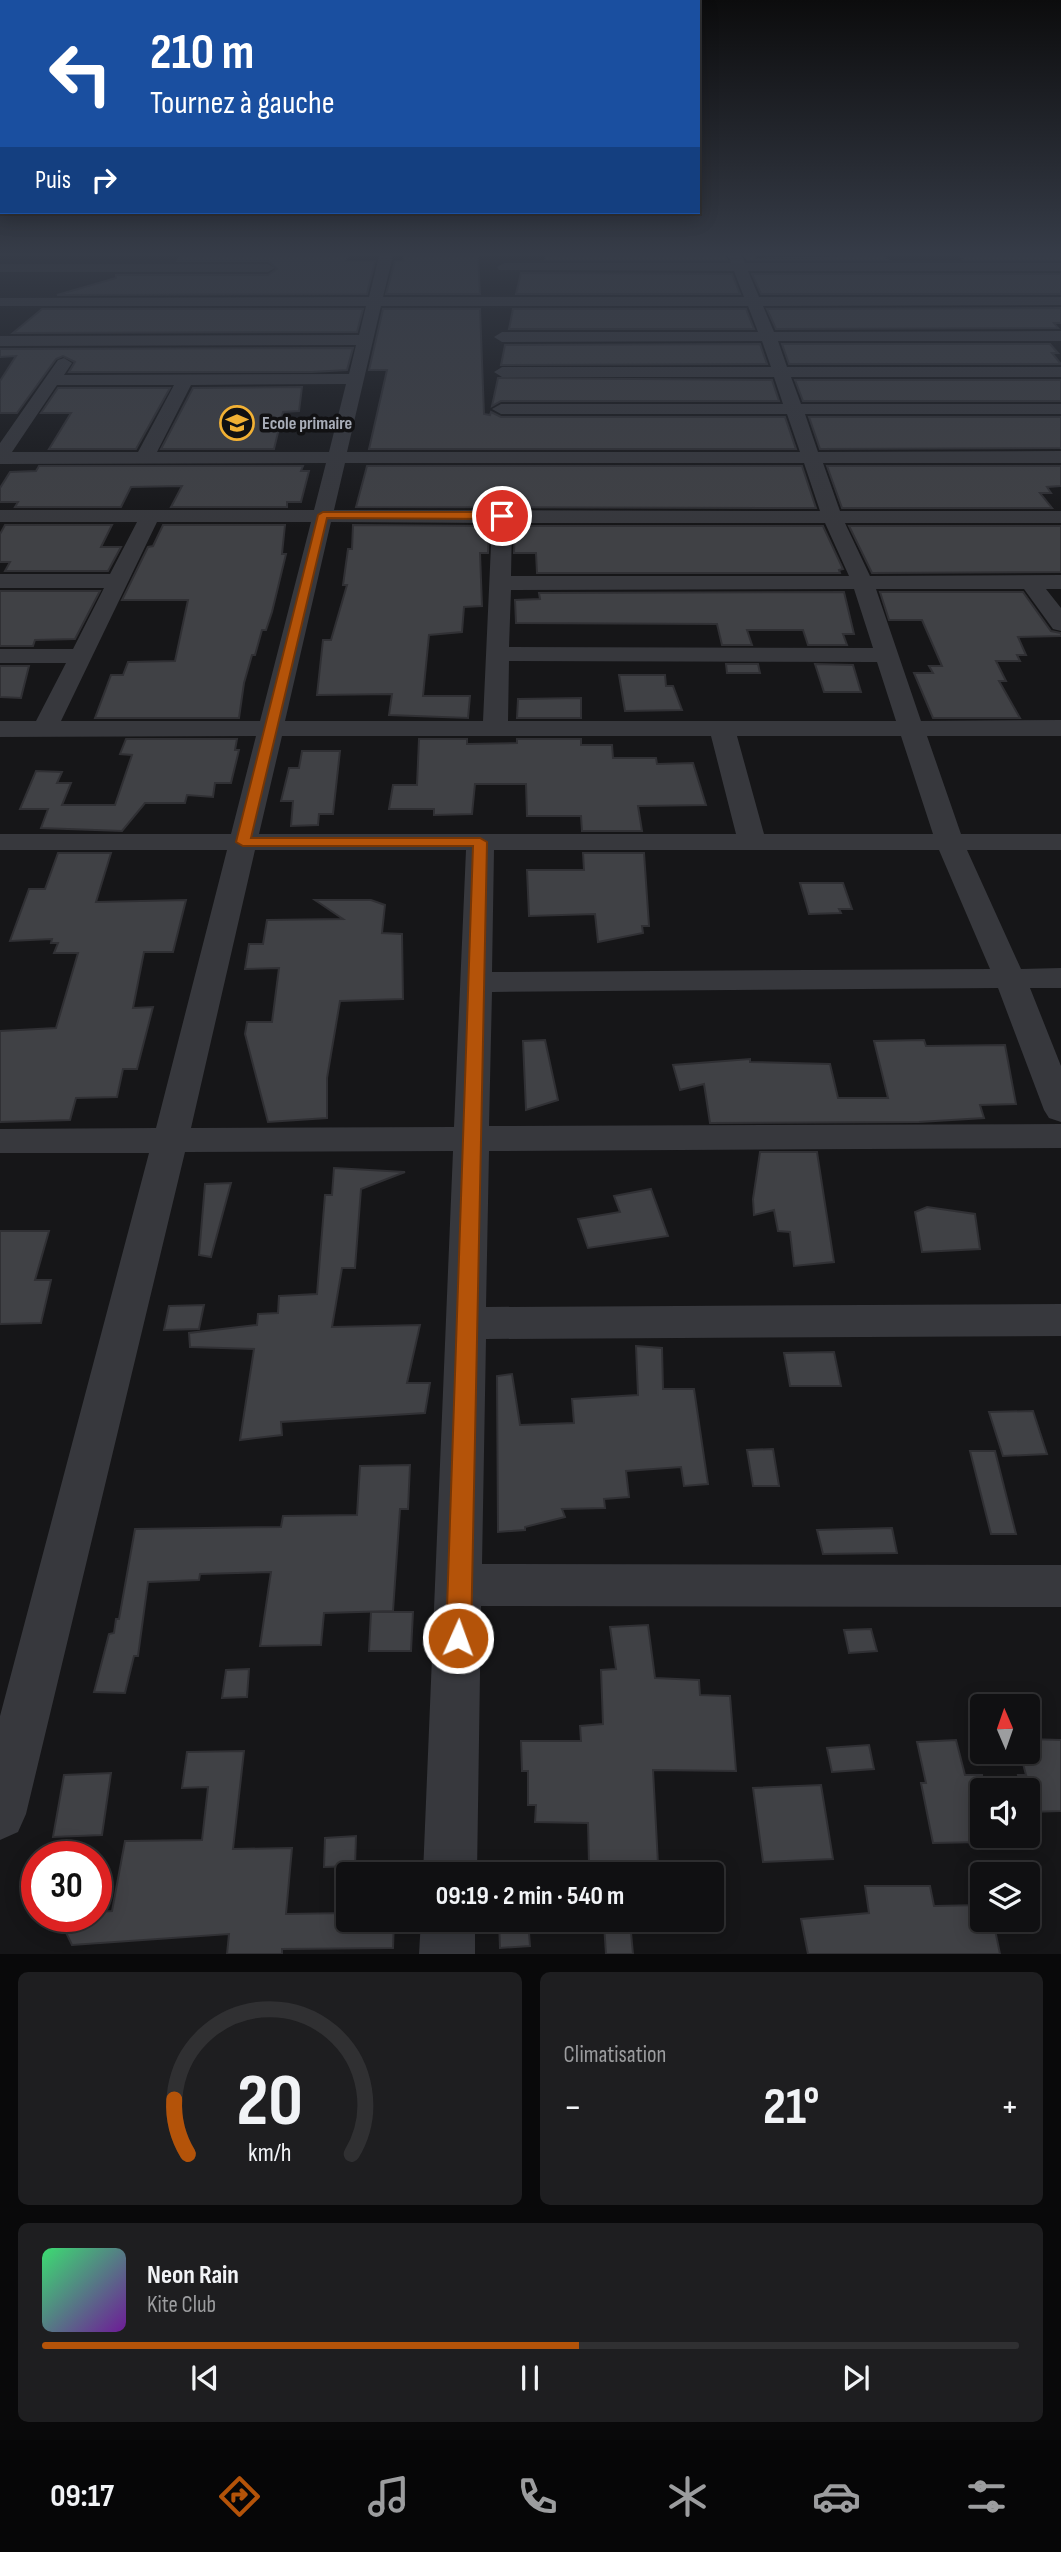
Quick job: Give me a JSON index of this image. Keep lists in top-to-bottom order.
{
  "places": {
    "school or university": ["Ecole primaire"]
  },
  "north": "top",
  "page": {
    "turn": ["210 m", "Tournez à gauche"],
    "then": "Puis",
    "limit": "30",
    "trip": "09:19 · 2 min · 540 m",
    "tile": "Climatisation",
    "heat": ["−", "21°", "+"],
    "song": ["Neon Rain", "Kite Club"],
    "tabs": "09:17",
    "gauge": ["20", "km/h"]
  }
}
